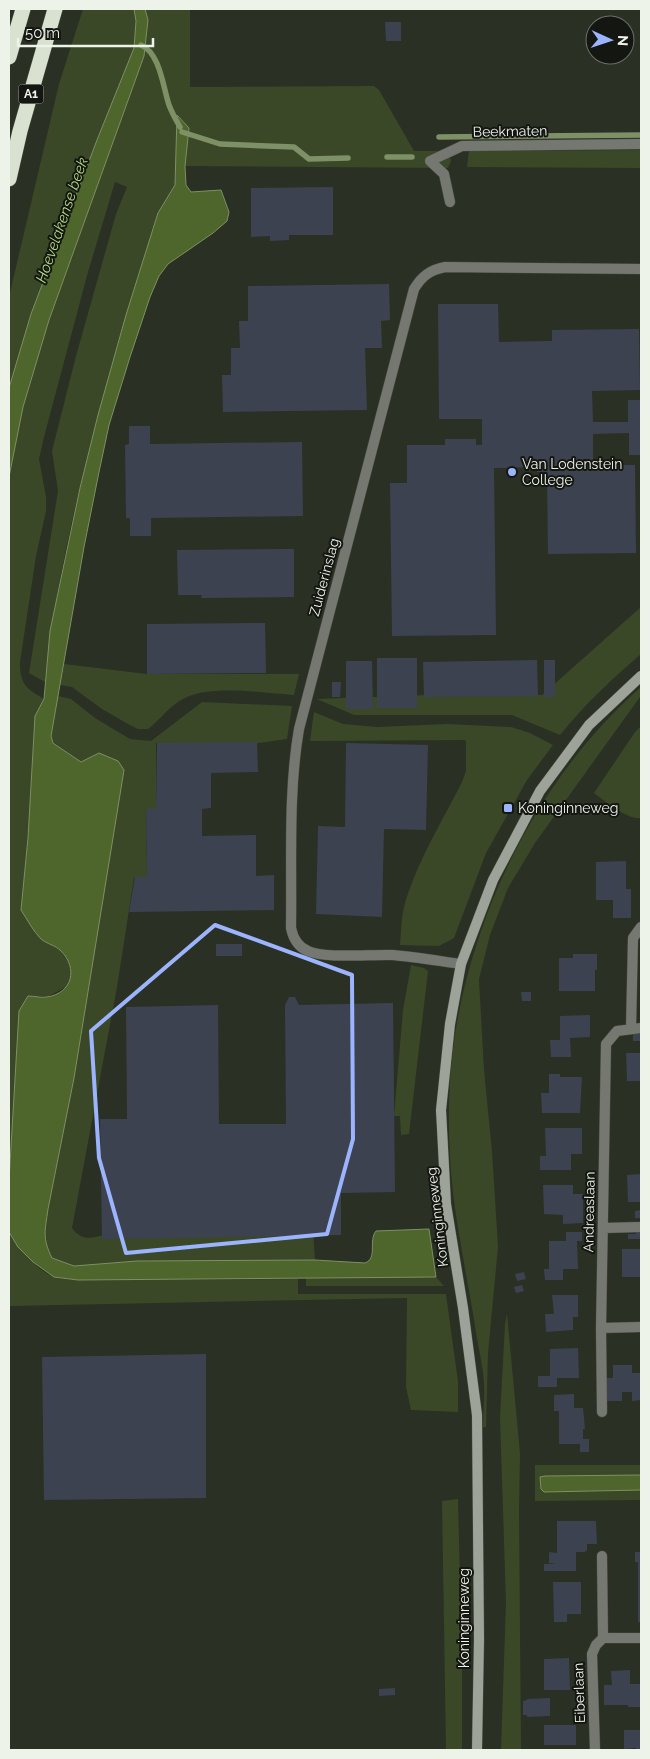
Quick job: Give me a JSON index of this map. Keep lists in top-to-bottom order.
{
  "streets": {
    "highway": ["A1"],
    "main road": ["Koninginneweg"],
    "street": [
      "Beekmaten",
      "Zuiderinslag",
      "Andreaslaan",
      "Eiberlaan"
    ]
  },
  "crossings": [
    ["Zuiderinslag", "Koninginneweg"]
  ],
  "water": ["Hoevelakense beek"],
  "places": {
    "other": ["Van Lodenstein College"],
    "transit": ["Koninginneweg"]
  },
  "scale_bar": "50 m",
  "north": "right"
}
